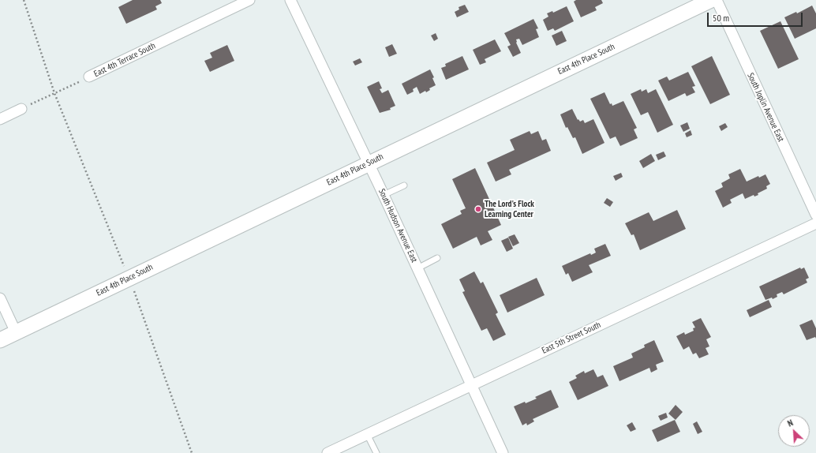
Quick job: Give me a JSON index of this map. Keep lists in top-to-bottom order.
{
  "streets": {
    "street": [
      "East 4th Place South",
      "East 4th Terrace South",
      "South Joplin Avenue East",
      "South Hudson Avenue East",
      "East 5th Street South"
    ]
  },
  "crossings": [
    ["East 4th Place South", "South Hudson Avenue East"],
    ["South Hudson Avenue East", "East 5th Street South"]
  ],
  "places": ["The Lord's Flock Learning Center"],
  "scale_bar": "50 m",
  "north": "top left"
}
